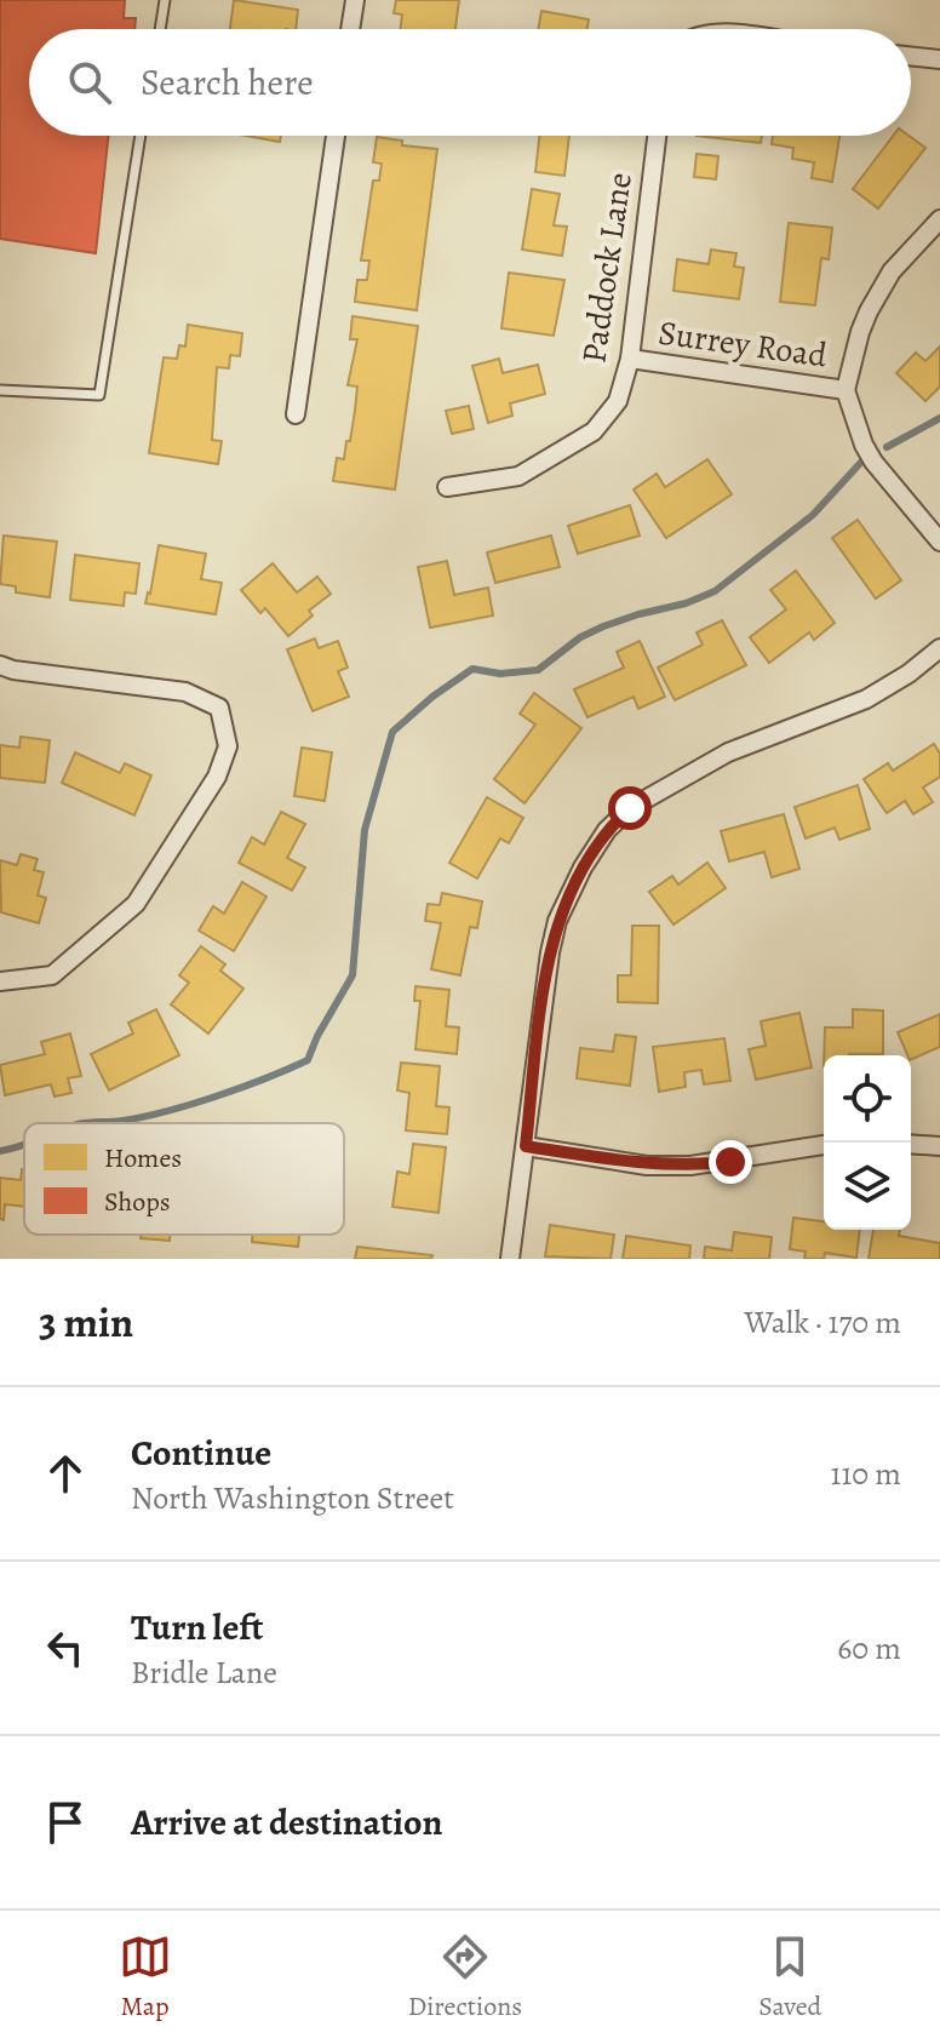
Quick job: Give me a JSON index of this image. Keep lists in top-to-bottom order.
{
  "streets": {
    "street": ["Paddock Lane", "Surrey Road"]
  },
  "crossings": [
    ["Paddock Lane", "Surrey Road"]
  ],
  "legend": ["Homes", "Shops"],
  "page": {
    "search": "Search here",
    "heading": ["3 min", "Walk · 170 m"],
    "list": [
      ["Continue", "North Washington Street", "110 m"],
      ["Turn left", "Bridle Lane", "60 m"],
      "Arrive at destination"
    ],
    "nav": ["Map", "Directions", "Saved"]
  }
}
